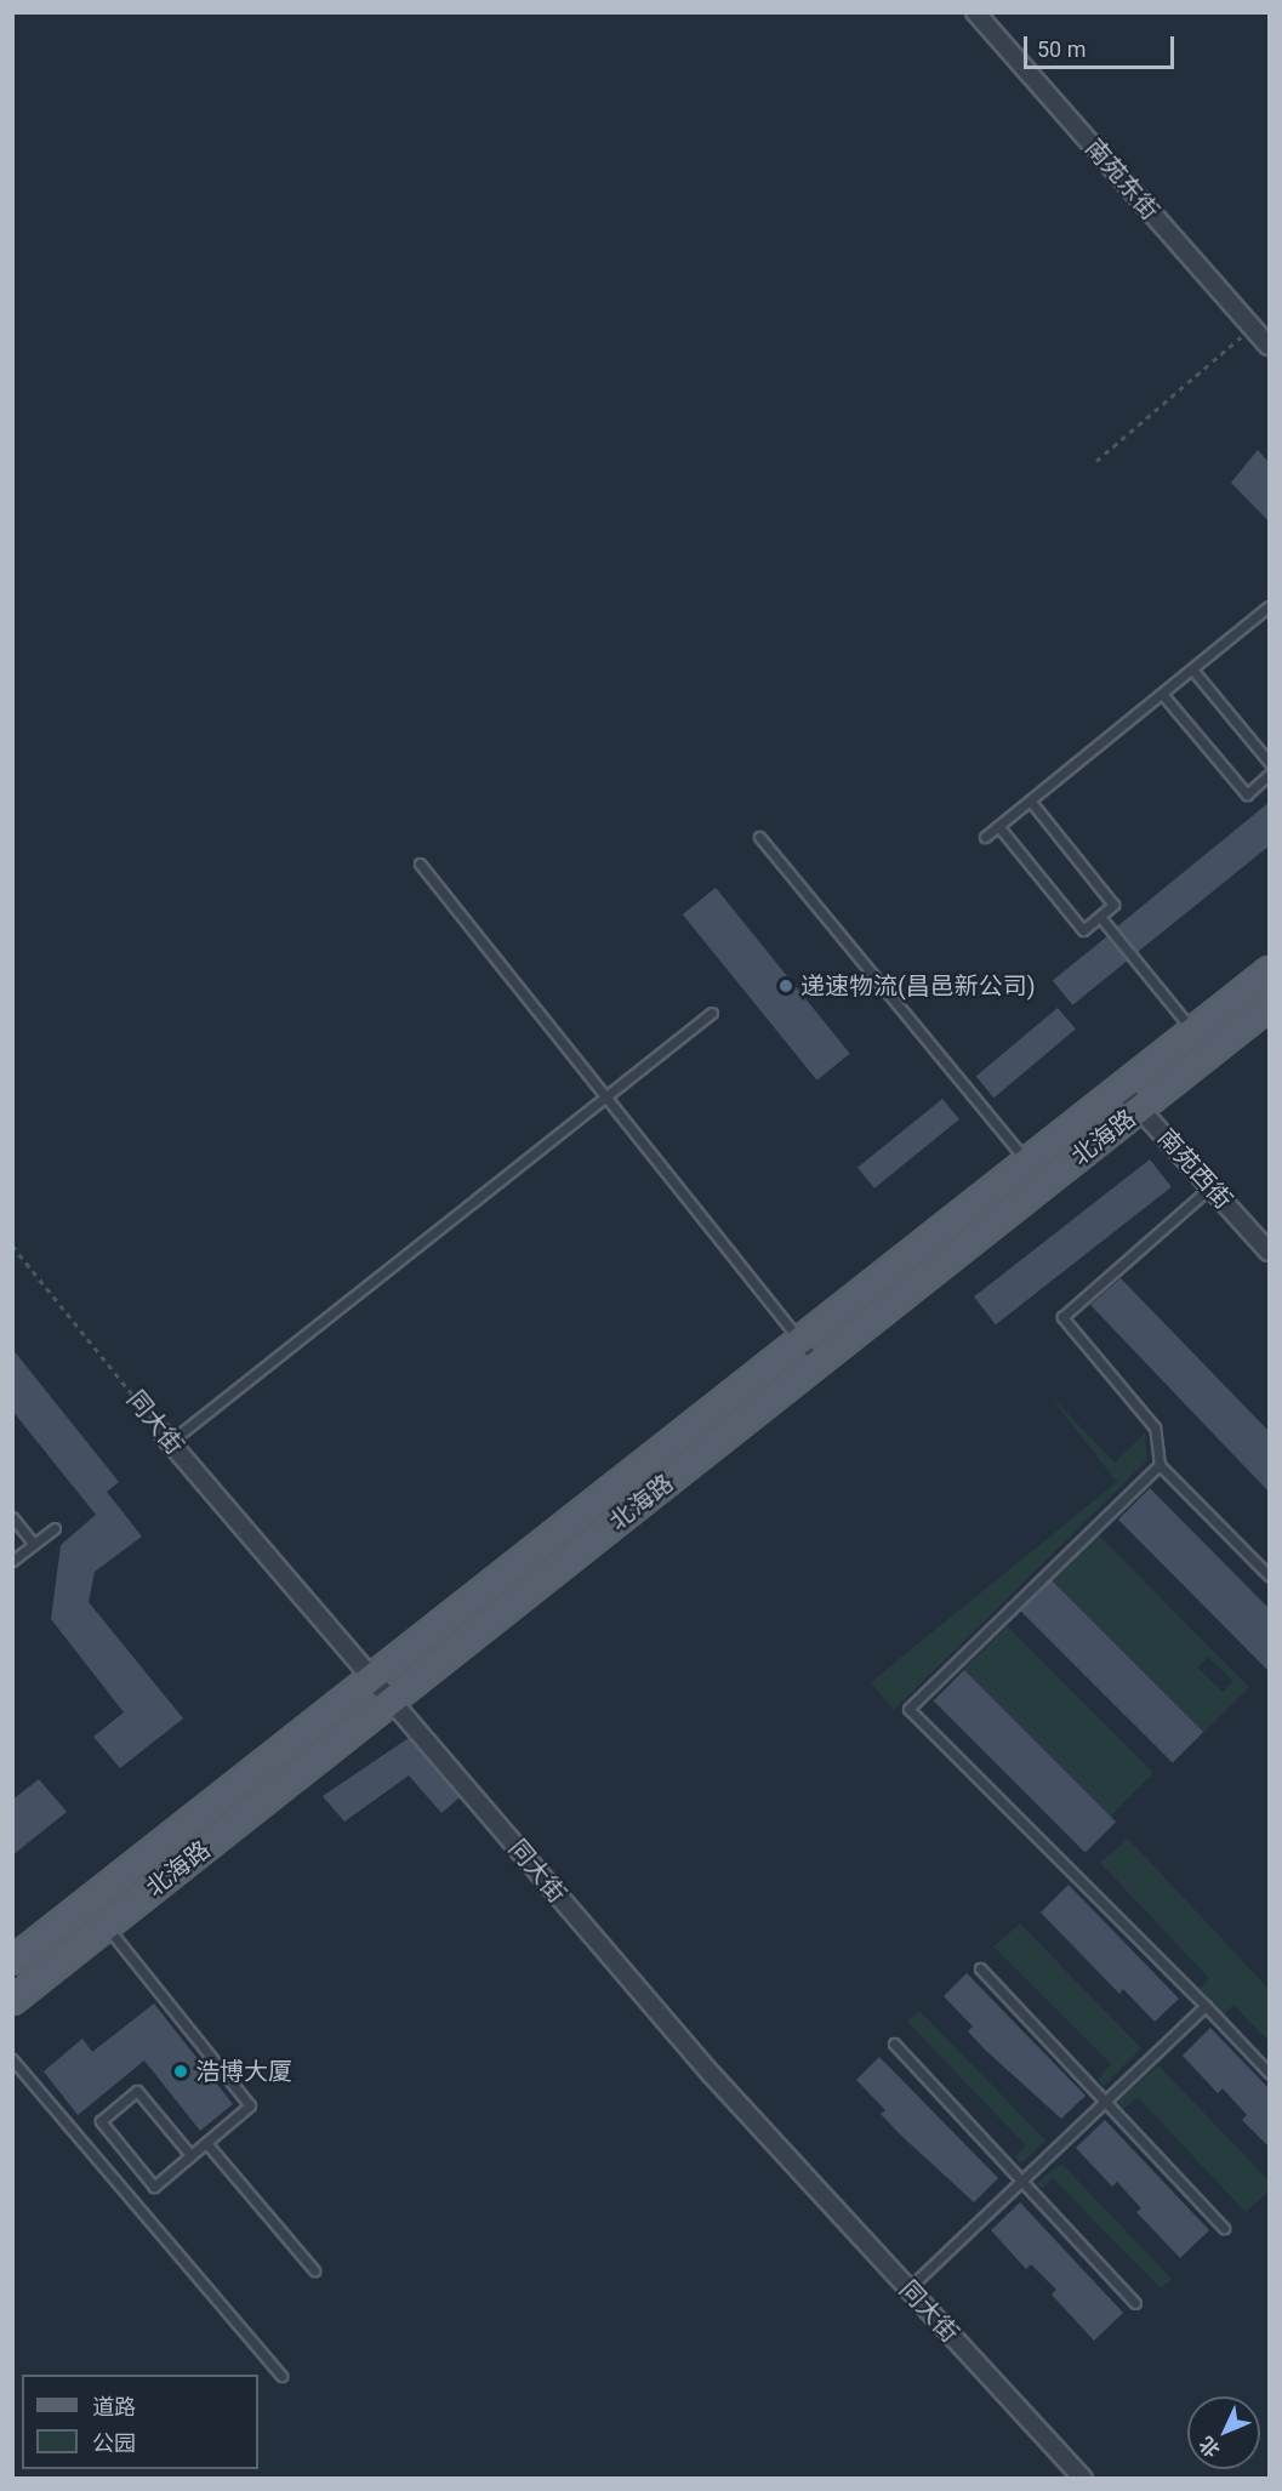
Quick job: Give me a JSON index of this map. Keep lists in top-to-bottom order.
{
  "streets": {
    "main road": ["北海路"],
    "street": ["南苑东街", "南苑西街", "同大街"]
  },
  "crossings": [
    ["北海路", "南苑西街"],
    ["北海路", "同大街"]
  ],
  "places": ["递速物流(昌邑新公司)", "浩博大厦"],
  "legend": ["道路", "公园"],
  "scale_bar": "50 m",
  "north": "bottom left"
}
